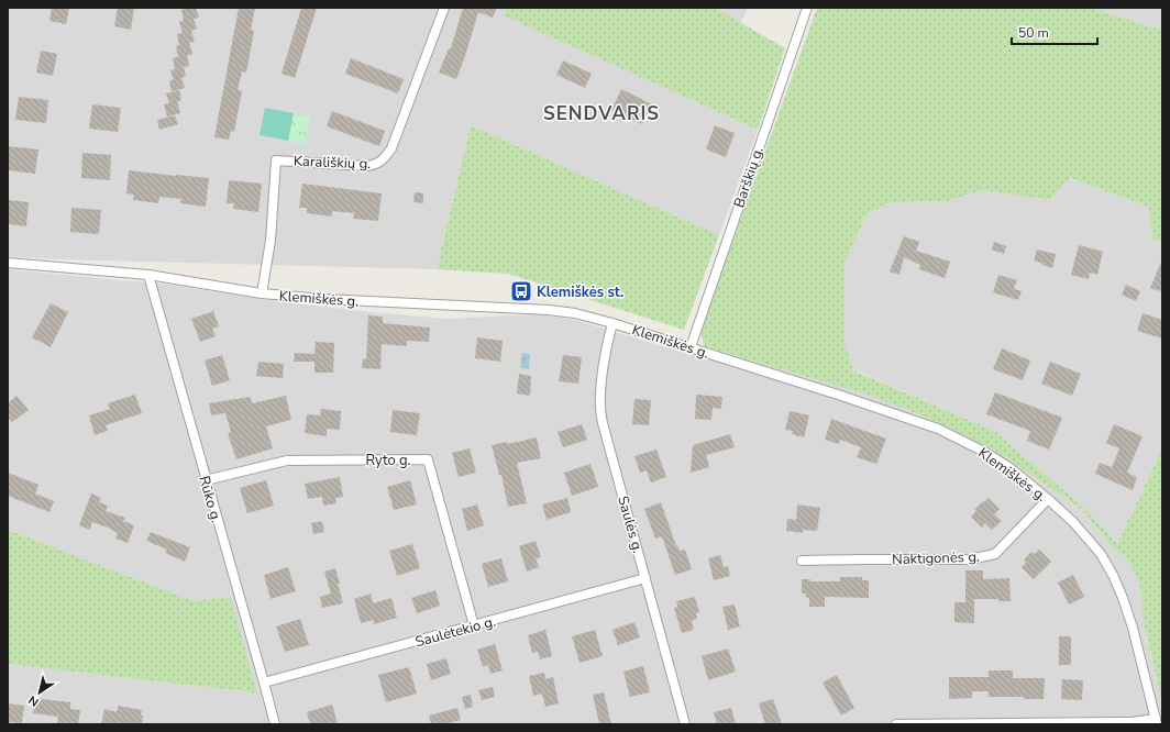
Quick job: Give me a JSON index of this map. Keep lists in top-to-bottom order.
{
  "streets": {
    "street": [
      "Karališkių g.",
      "Barškių g.",
      "Klemiškės g.",
      "Ryto g.",
      "Rūko g.",
      "Saulės g.",
      "Naktigonės g.",
      "Saulėtekio g."
    ]
  },
  "crossings": [
    ["Karališkių g.", "Klemiškės g."],
    ["Barškių g.", "Klemiškės g."],
    ["Klemiškės g.", "Rūko g."],
    ["Klemiškės g.", "Saulės g."],
    ["Klemiškės g.", "Naktigonės g."],
    ["Ryto g.", "Rūko g."],
    ["Ryto g.", "Saulėtekio g."],
    ["Rūko g.", "Saulėtekio g."],
    ["Saulės g.", "Saulėtekio g."]
  ],
  "districts": ["SENDVARIS"],
  "places": {
    "bus stop": ["Klemiškės st."]
  },
  "scale_bar": "50 m",
  "north": "bottom left"
}
